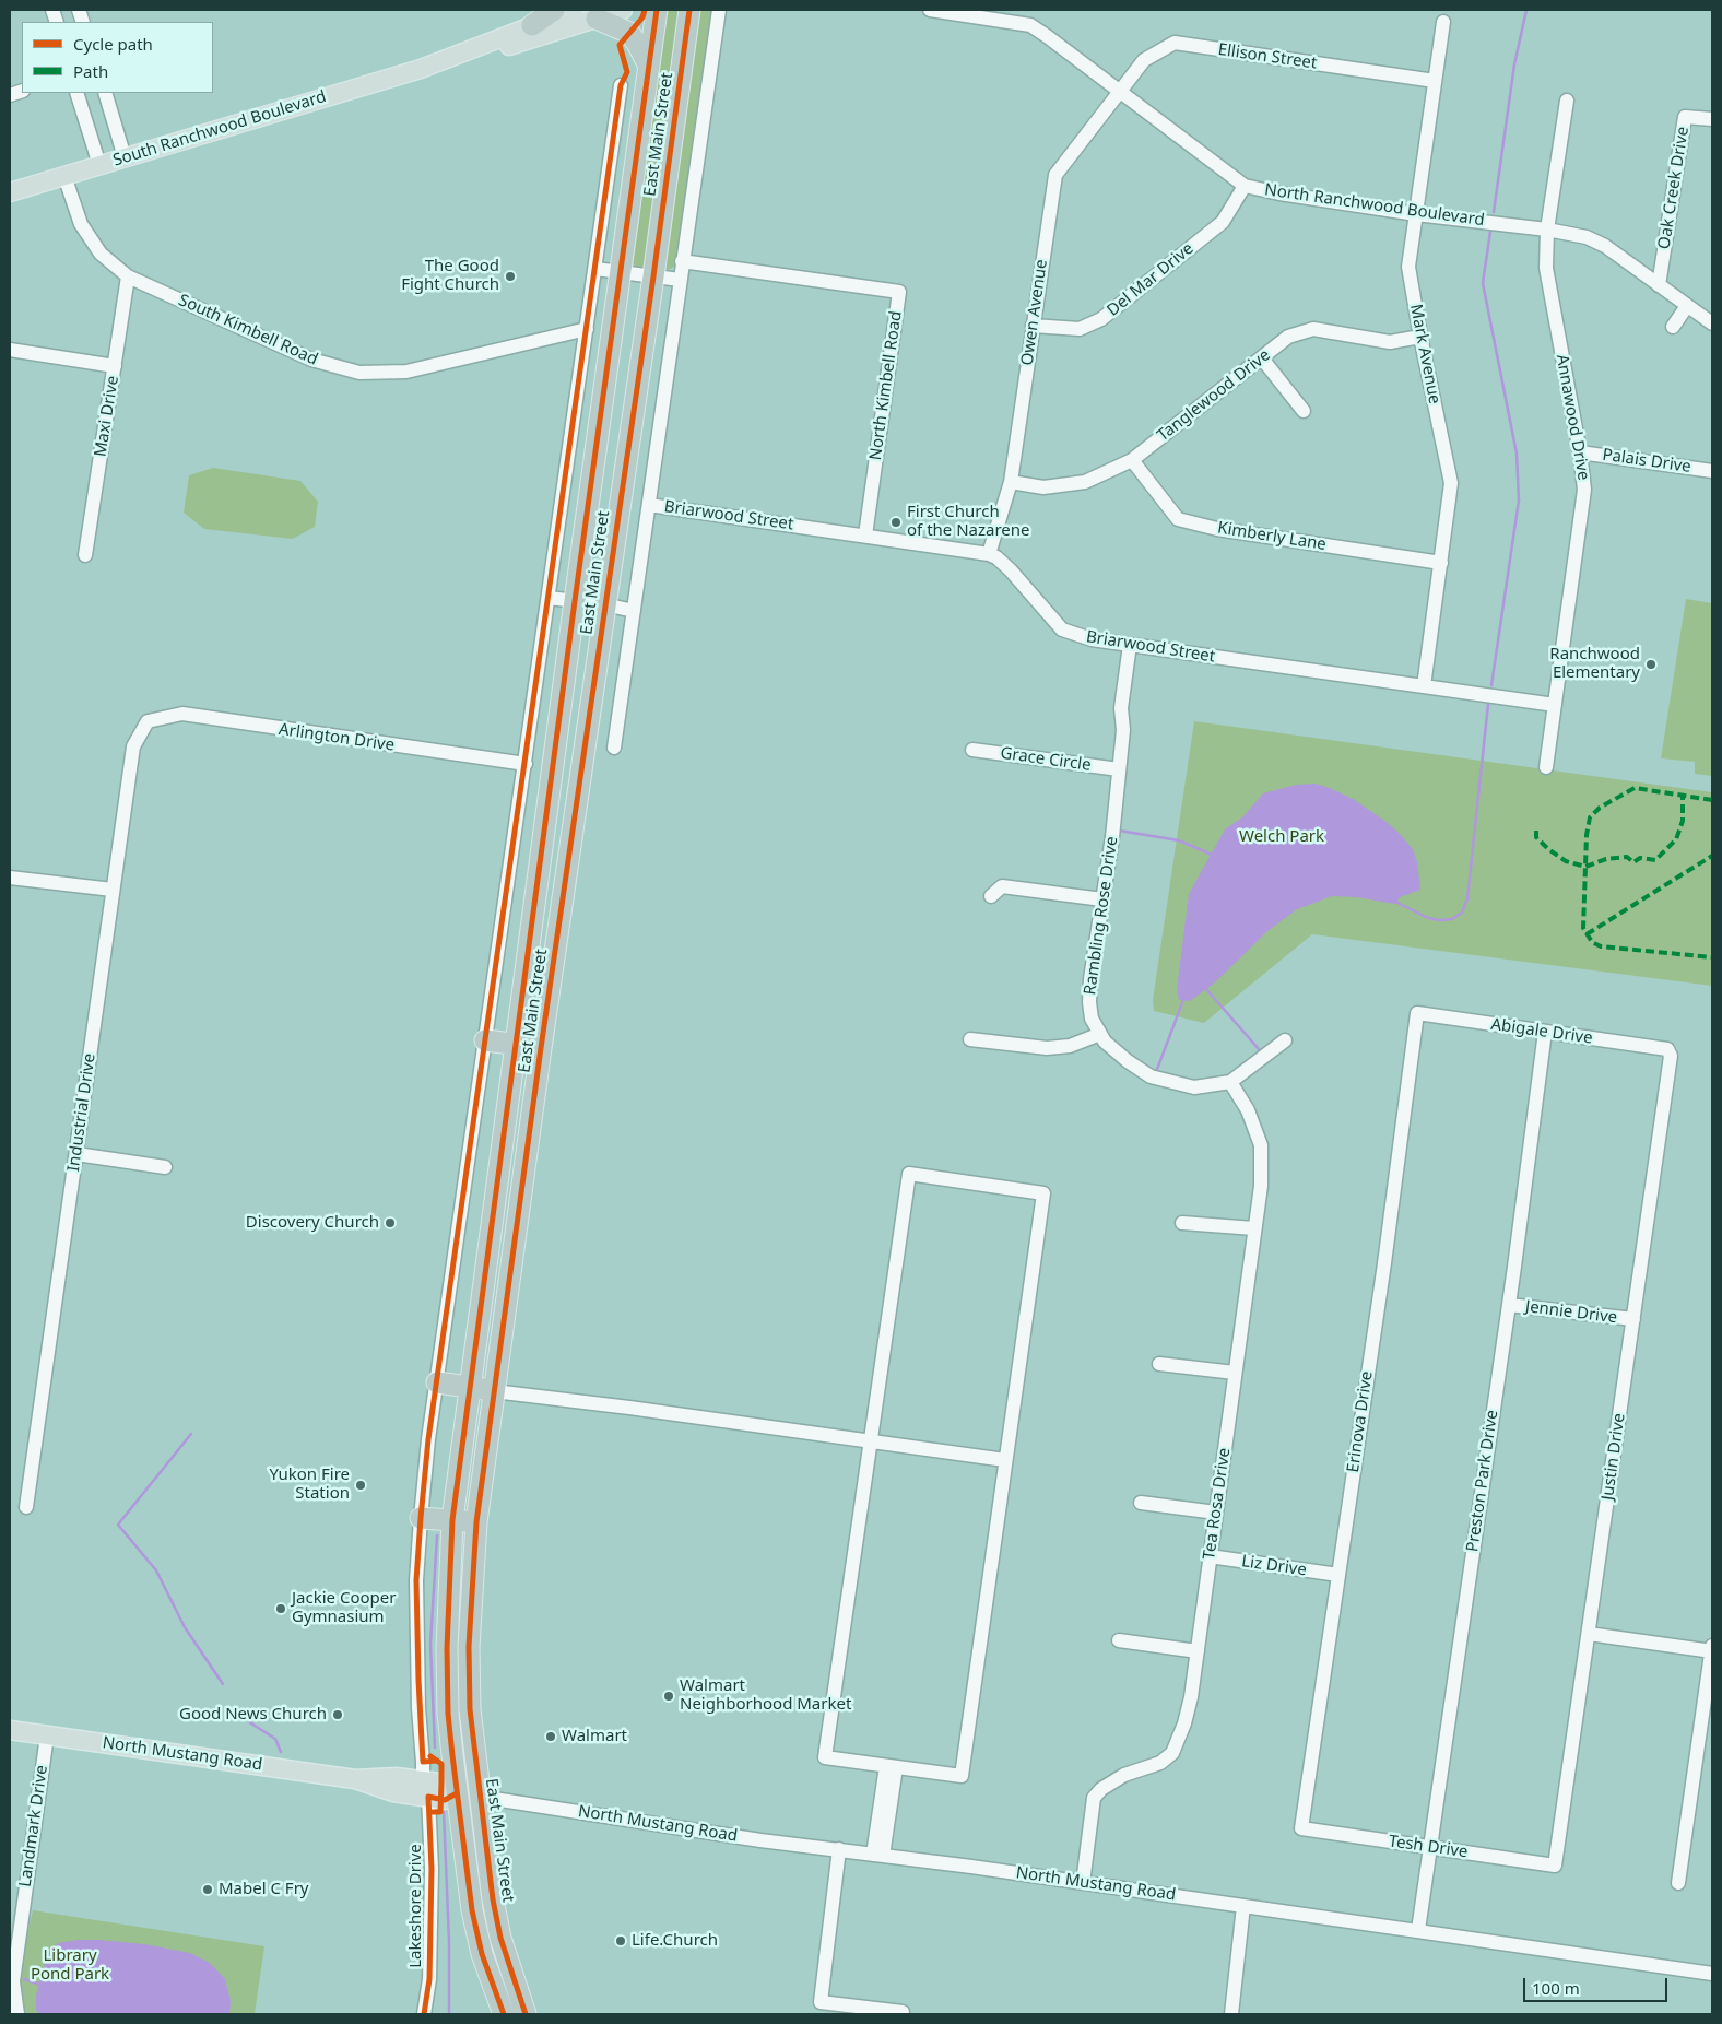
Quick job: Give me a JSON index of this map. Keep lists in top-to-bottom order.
{
  "streets": {
    "highway": ["East Main Street"],
    "main road": ["South Ranchwood Boulevard", "North Mustang Road"],
    "street": [
      "Ellison Street",
      "Oak Creek Drive",
      "North Ranchwood Boulevard",
      "Del Mar Drive",
      "Owen Avenue",
      "South Kimbell Road",
      "Mark Avenue",
      "North Kimbell Road",
      "Tanglewood Drive",
      "Maxi Drive",
      "Annawood Drive",
      "Palais Drive",
      "Briarwood Street",
      "Kimberly Lane",
      "Arlington Drive",
      "Grace Circle",
      "Rambling Rose Drive",
      "Abigale Drive",
      "Industrial Drive",
      "Jennie Drive",
      "Erinova Drive",
      "Justin Drive",
      "Preston Park Drive",
      "Tea Rosa Drive",
      "Liz Drive",
      "Landmark Drive",
      "Tesh Drive",
      "Lakeshore Drive"
    ]
  },
  "crossings": [
    ["Ellison Street", "North Ranchwood Boulevard"],
    ["Ellison Street", "Owen Avenue"],
    ["Ellison Street", "Mark Avenue"],
    ["South Ranchwood Boulevard", "South Kimbell Road"],
    ["East Main Street", "North Mustang Road"],
    ["Oak Creek Drive", "North Ranchwood Boulevard"],
    ["North Ranchwood Boulevard", "Del Mar Drive"],
    ["North Ranchwood Boulevard", "Owen Avenue"],
    ["North Ranchwood Boulevard", "Mark Avenue"],
    ["North Ranchwood Boulevard", "Annawood Drive"],
    ["Del Mar Drive", "Owen Avenue"],
    ["Owen Avenue", "Tanglewood Drive"],
    ["Owen Avenue", "Briarwood Street"],
    ["South Kimbell Road", "Maxi Drive"],
    ["Mark Avenue", "Tanglewood Drive"],
    ["Mark Avenue", "Briarwood Street"],
    ["Mark Avenue", "Kimberly Lane"],
    ["North Kimbell Road", "Briarwood Street"],
    ["Tanglewood Drive", "Kimberly Lane"],
    ["Annawood Drive", "Palais Drive"],
    ["Annawood Drive", "Briarwood Street"],
    ["Briarwood Street", "Rambling Rose Drive"],
    ["Arlington Drive", "Industrial Drive"],
    ["Grace Circle", "Rambling Rose Drive"],
    ["Rambling Rose Drive", "Tea Rosa Drive"],
    ["Abigale Drive", "Erinova Drive"],
    ["Abigale Drive", "Justin Drive"],
    ["Abigale Drive", "Preston Park Drive"],
    ["Jennie Drive", "Justin Drive"],
    ["Jennie Drive", "Preston Park Drive"],
    ["Erinova Drive", "Liz Drive"],
    ["Erinova Drive", "Tesh Drive"],
    ["Justin Drive", "Tesh Drive"],
    ["Preston Park Drive", "North Mustang Road"],
    ["Preston Park Drive", "Tesh Drive"],
    ["Tea Rosa Drive", "Liz Drive"],
    ["Tea Rosa Drive", "North Mustang Road"],
    ["North Mustang Road", "Landmark Drive"],
    ["North Mustang Road", "Lakeshore Drive"]
  ],
  "parks": ["Welch Park", "Library Pond Park"],
  "places": [
    "The Good Fight Church",
    "First Church of the Nazarene",
    "Ranchwood Elementary",
    "Discovery Church",
    "Yukon Fire Station",
    "Jackie Cooper Gymnasium",
    "Walmart Neighborhood Market",
    "Good News Church",
    "Walmart",
    "Mabel C Fry",
    "Life.Church"
  ],
  "legend": ["Cycle path", "Path"],
  "scale_bar": "100 m"
}
